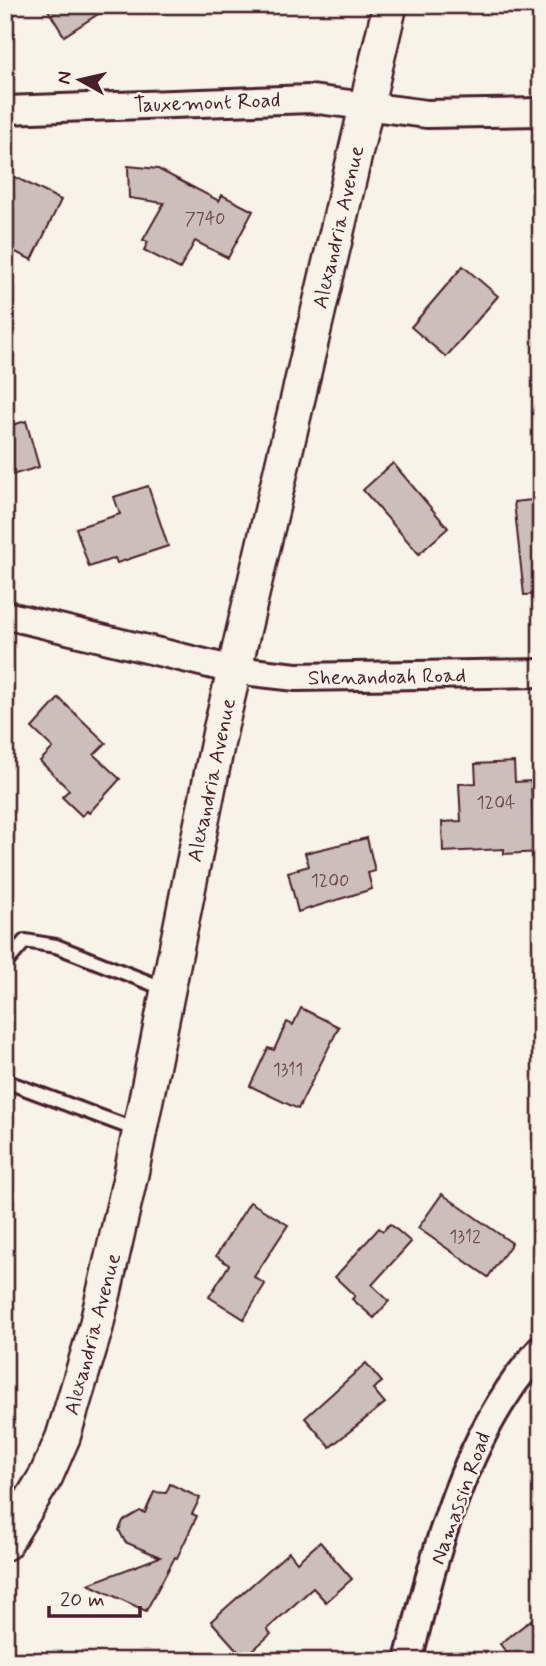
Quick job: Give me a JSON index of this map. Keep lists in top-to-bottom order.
{
  "streets": {
    "street": [
      "Tauxemont Road",
      "Alexandria Avenue",
      "Shenandoah Road",
      "Namassin Road"
    ]
  },
  "crossings": [
    ["Tauxemont Road", "Alexandria Avenue"],
    ["Alexandria Avenue", "Shenandoah Road"]
  ],
  "house_numbers": [
    "7740",
    "1204",
    "1200",
    "1311",
    "1312"
  ],
  "scale_bar": "20 m",
  "north": "left"
}
